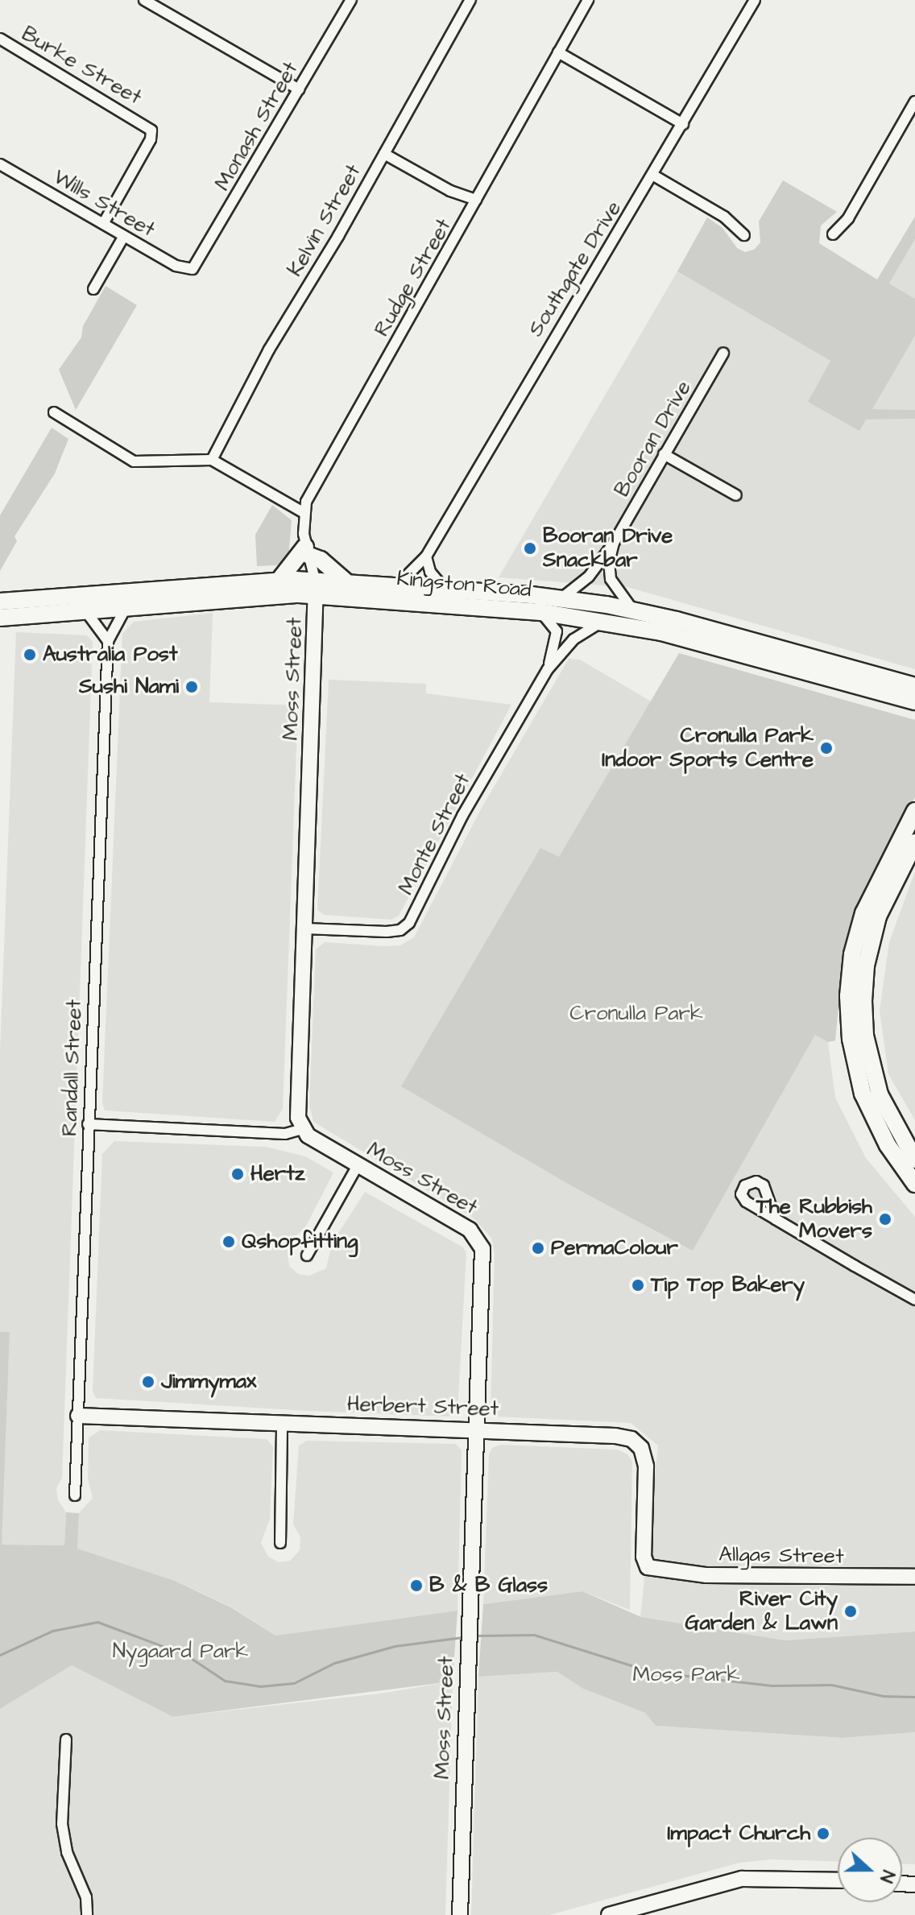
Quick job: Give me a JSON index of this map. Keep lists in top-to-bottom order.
{
  "streets": {
    "main road": ["Kingston Road"],
    "street": [
      "Burke Street",
      "Monash Street",
      "Wills Street",
      "Kelvin Street",
      "Southgate Drive",
      "Rudge Street",
      "Booran Drive",
      "Moss Street",
      "Monte Street",
      "Randall Street",
      "Herbert Street",
      "Allgas Street"
    ]
  },
  "crossings": [
    ["Burke Street", "Wills Street"],
    ["Monash Street", "Wills Street"],
    ["Southgate Drive", "Kingston Road"],
    ["Booran Drive", "Kingston Road"],
    ["Kingston Road", "Moss Street"],
    ["Kingston Road", "Monte Street"],
    ["Kingston Road", "Randall Street"],
    ["Moss Street", "Monte Street"],
    ["Moss Street", "Herbert Street"],
    ["Randall Street", "Herbert Street"],
    ["Herbert Street", "Allgas Street"]
  ],
  "parks": ["Cronulla Park", "Nygaard Park", "Moss Park"],
  "places": [
    "Booran Drive Snackbar",
    "Australia Post",
    "Sushi Nami",
    "Cronulla Park Indoor Sports Centre",
    "Hertz",
    "The Rubbish Movers",
    "Qshopfitting",
    "PermaColour",
    "Tip Top Bakery",
    "Jimmymax",
    "B & B Glass",
    "River City Garden & Lawn",
    "Impact Church"
  ],
  "north": "right"
}
